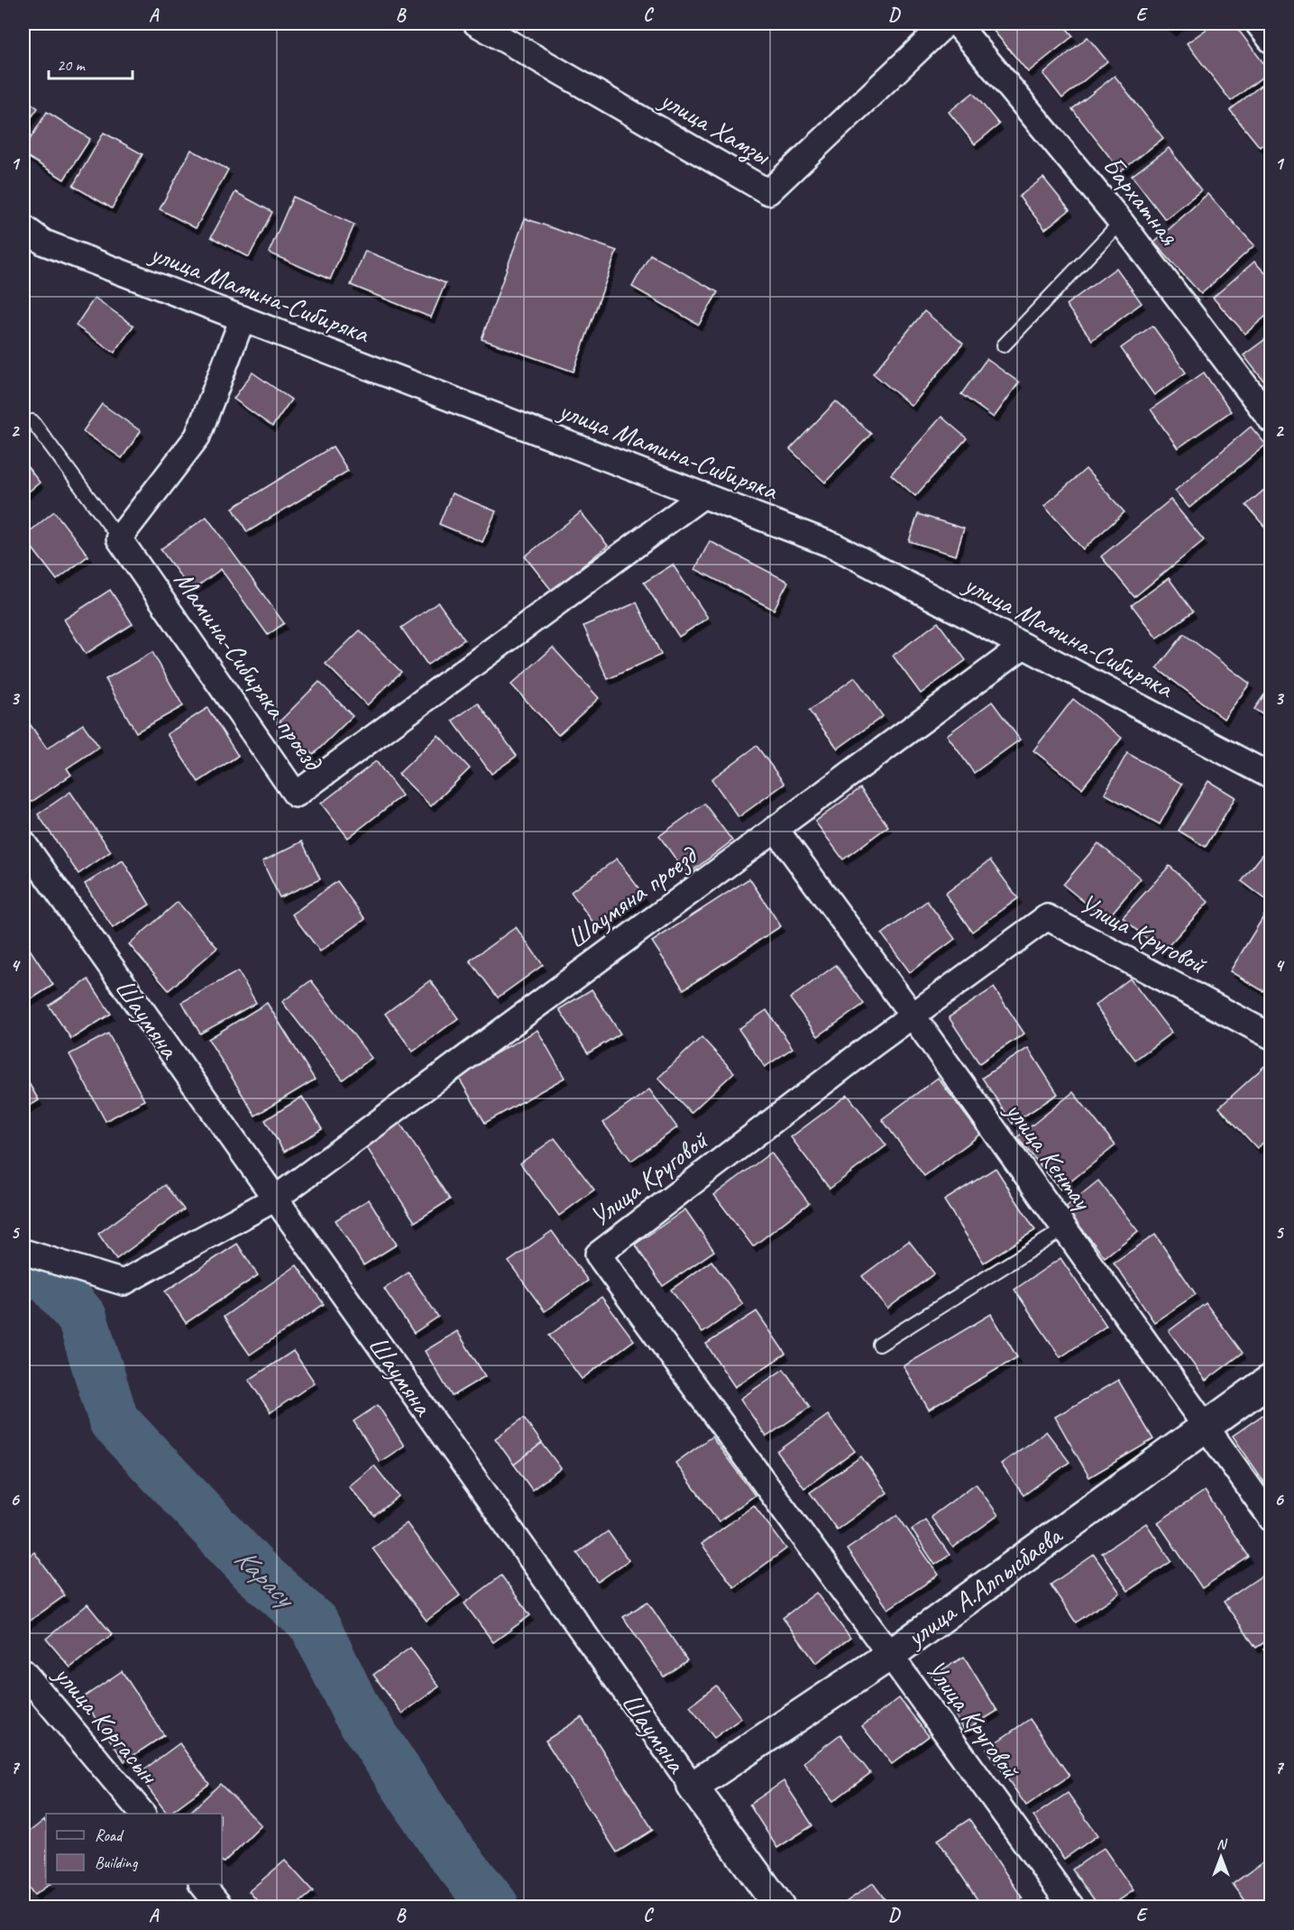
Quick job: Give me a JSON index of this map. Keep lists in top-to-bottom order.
{
  "streets": {
    "street": [
      "улица Хамзы",
      "Бархатная",
      "улица Мамина-Сибиряка",
      "Мамина-Сибиряка проезд",
      "Шаумяна проезд",
      "Улица Круговой",
      "Шаумяна",
      "улица Кентау",
      "улица А.Алпысбаева",
      "улица Коргасын"
    ]
  },
  "crossings": [
    ["улица Мамина-Сибиряка", "Мамина-Сибиряка проезд"],
    ["улица Мамина-Сибиряка", "Шаумяна проезд"],
    ["Шаумяна проезд", "Шаумяна"],
    ["Шаумяна проезд", "улица Кентау"],
    ["Улица Круговой", "улица Кентау"],
    ["Улица Круговой", "улица А.Алпысбаева"],
    ["Шаумяна", "улица А.Алпысбаева"],
    ["улица Кентау", "улица А.Алпысбаева"]
  ],
  "water": ["Карасу"],
  "legend": ["Road", "Building"],
  "scale_bar": "20 m",
  "north": "top",
  "grid": {
    "columns": [
      "A",
      "B",
      "C",
      "D",
      "E"
    ],
    "rows": [
      "1",
      "2",
      "3",
      "4",
      "5",
      "6",
      "7"
    ]
  }
}
